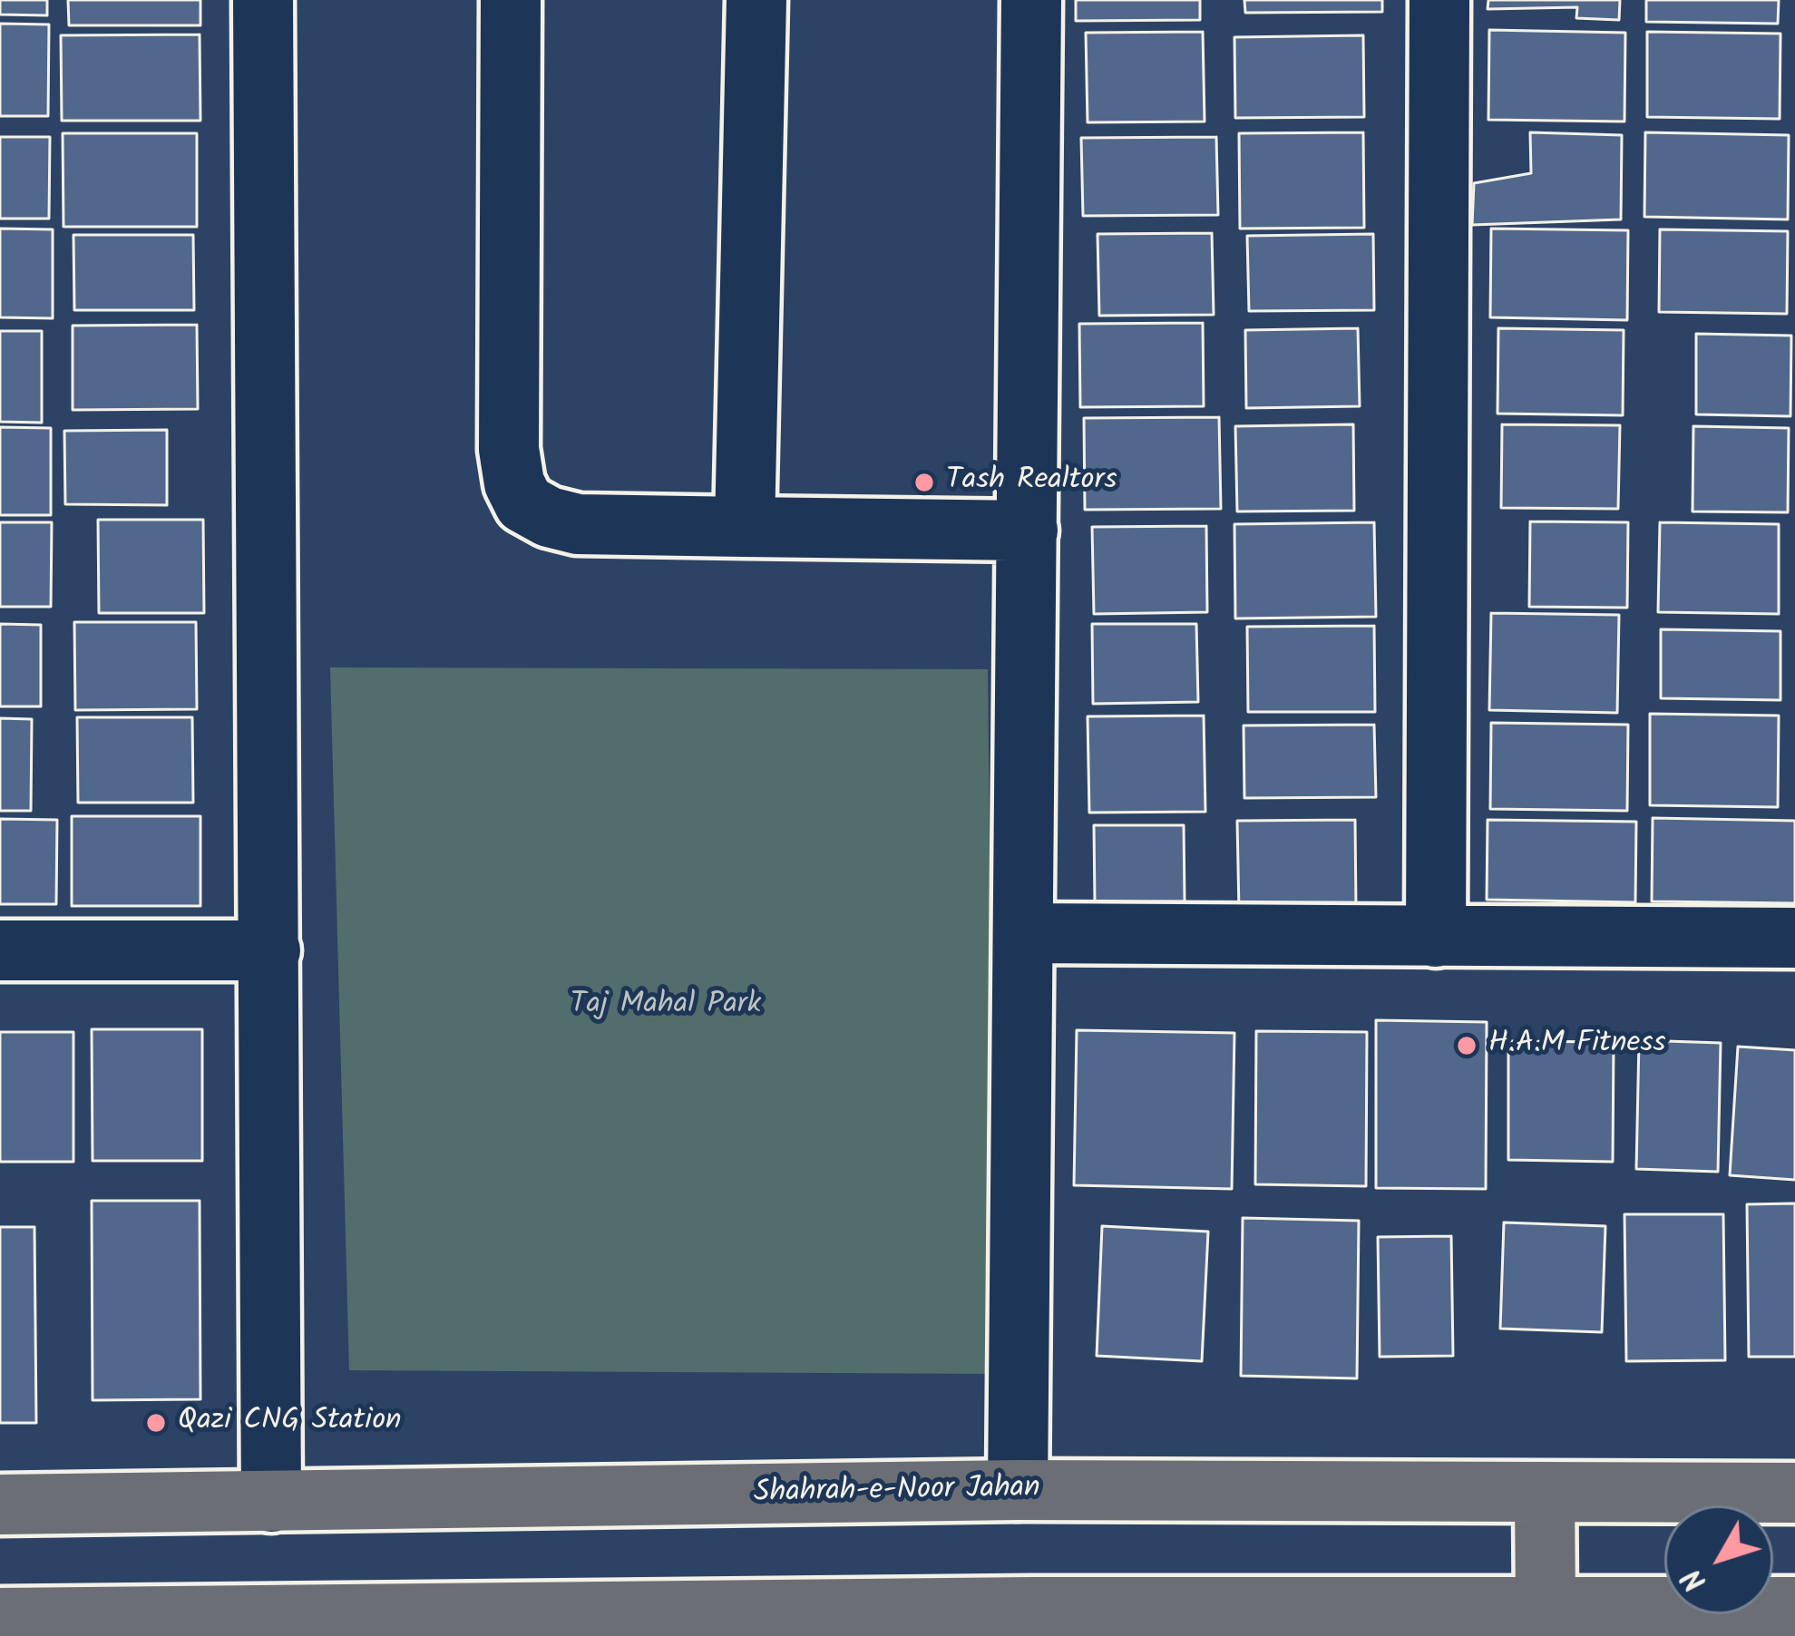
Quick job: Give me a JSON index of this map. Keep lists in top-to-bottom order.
{
  "streets": {
    "main road": ["Shahrah-e-Noor Jahan"]
  },
  "parks": ["Taj Mahal Park"],
  "places": ["Tash Realtors", "H.A.M Fitness", "Qazi CNG Station"],
  "north": "bottom left"
}
